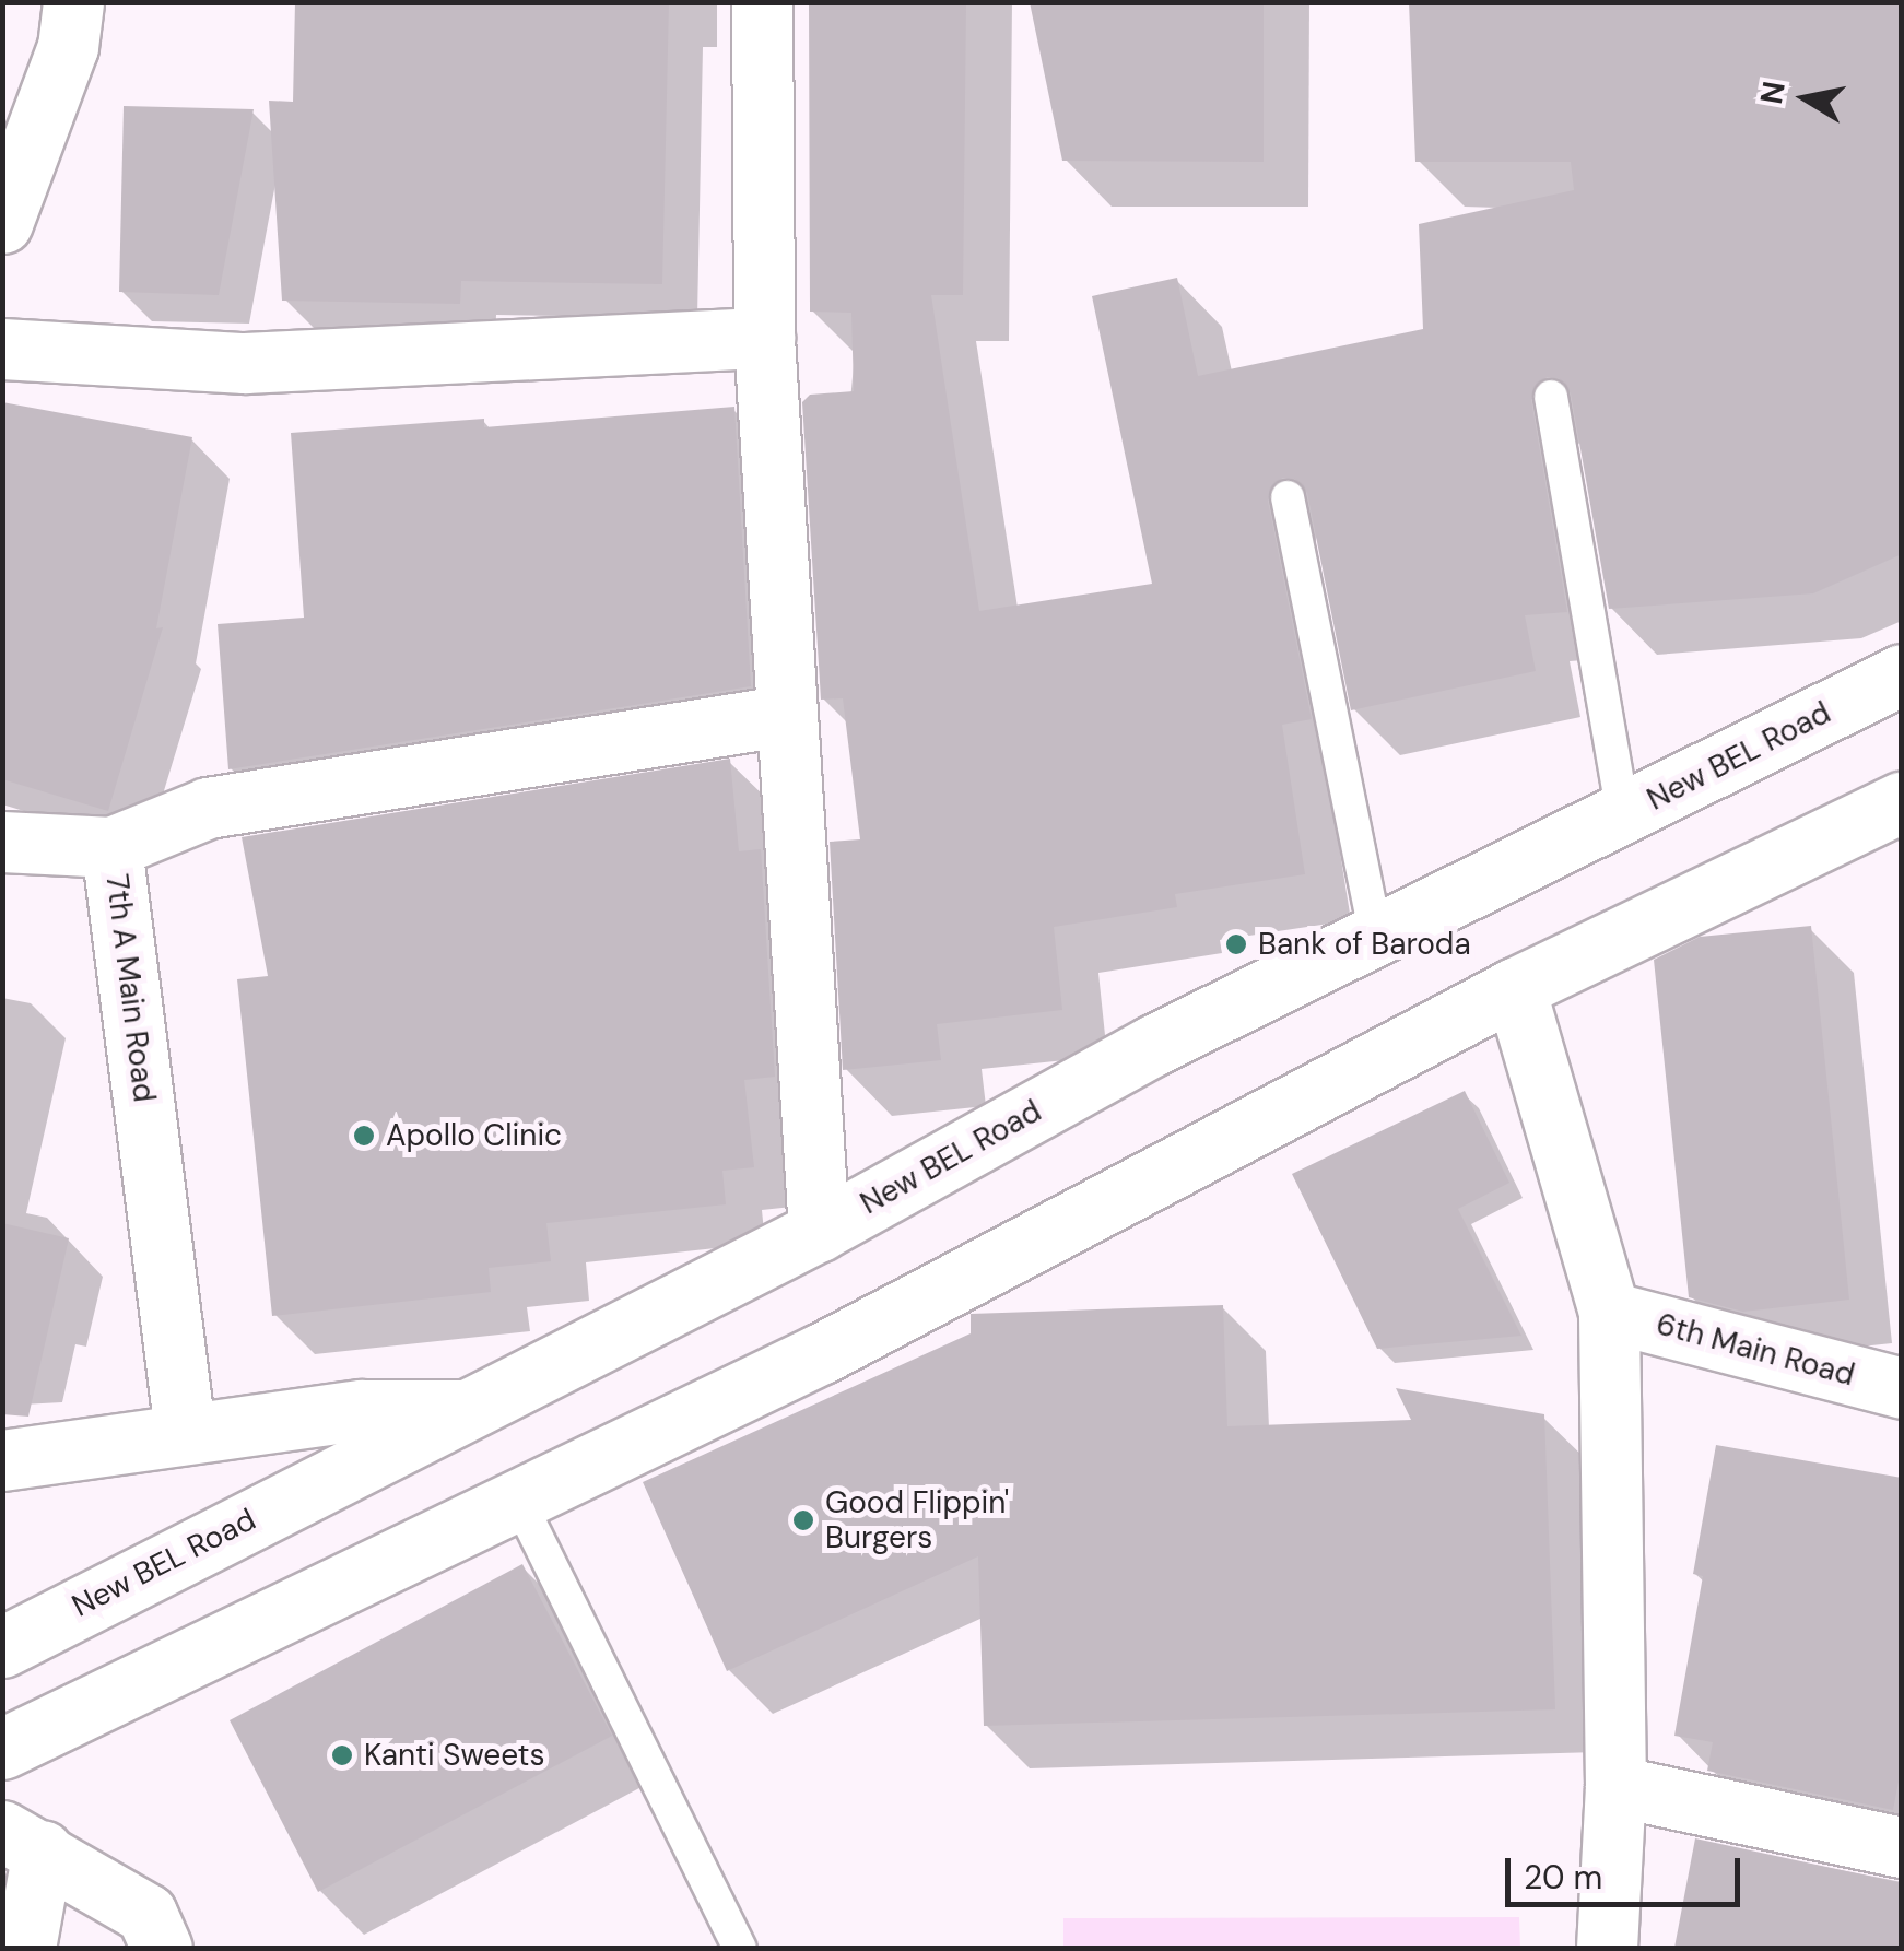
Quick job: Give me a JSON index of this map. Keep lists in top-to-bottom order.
{
  "streets": {
    "street": ["New BEL Road", "7th A Main Road", "6th Main Road"]
  },
  "places": [
    "Bank of Baroda",
    "Apollo Clinic",
    "Good Flippin' Burgers",
    "Kanti Sweets"
  ],
  "scale_bar": "20 m",
  "north": "left"
}
